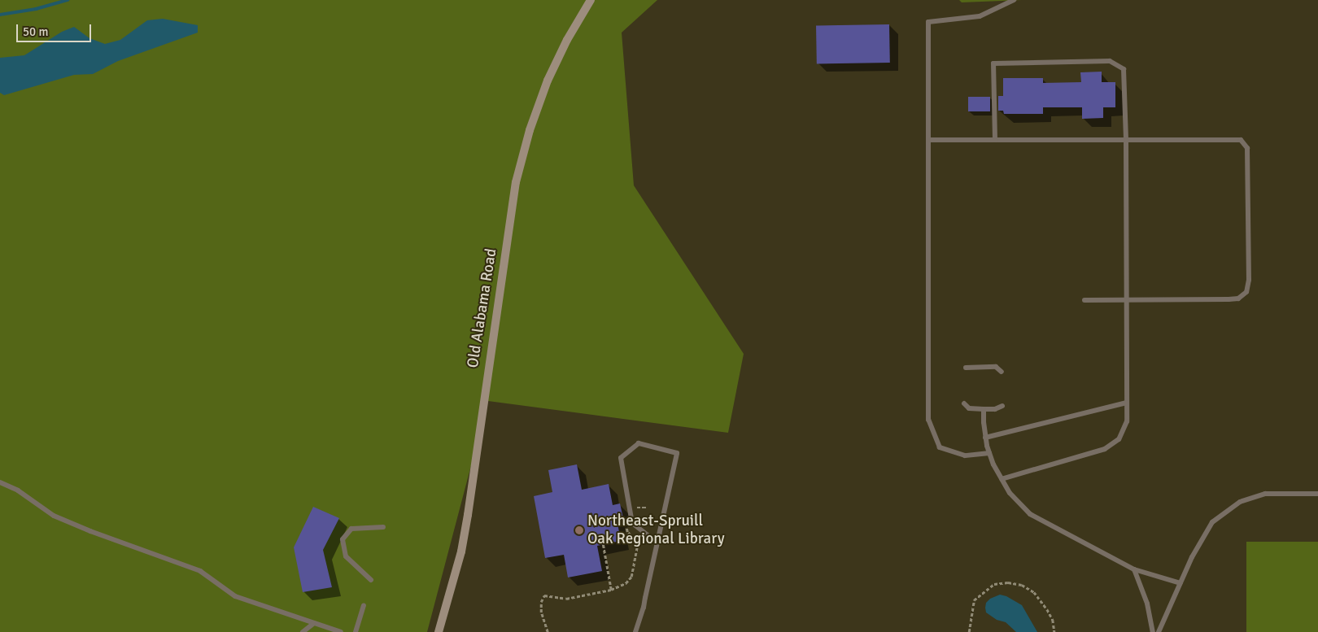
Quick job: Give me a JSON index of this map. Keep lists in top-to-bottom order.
{
  "streets": {
    "main road": ["Old Alabama Road"]
  },
  "places": ["Northeast-Spruill Oak Regional Library"],
  "scale_bar": "50 m"
}
